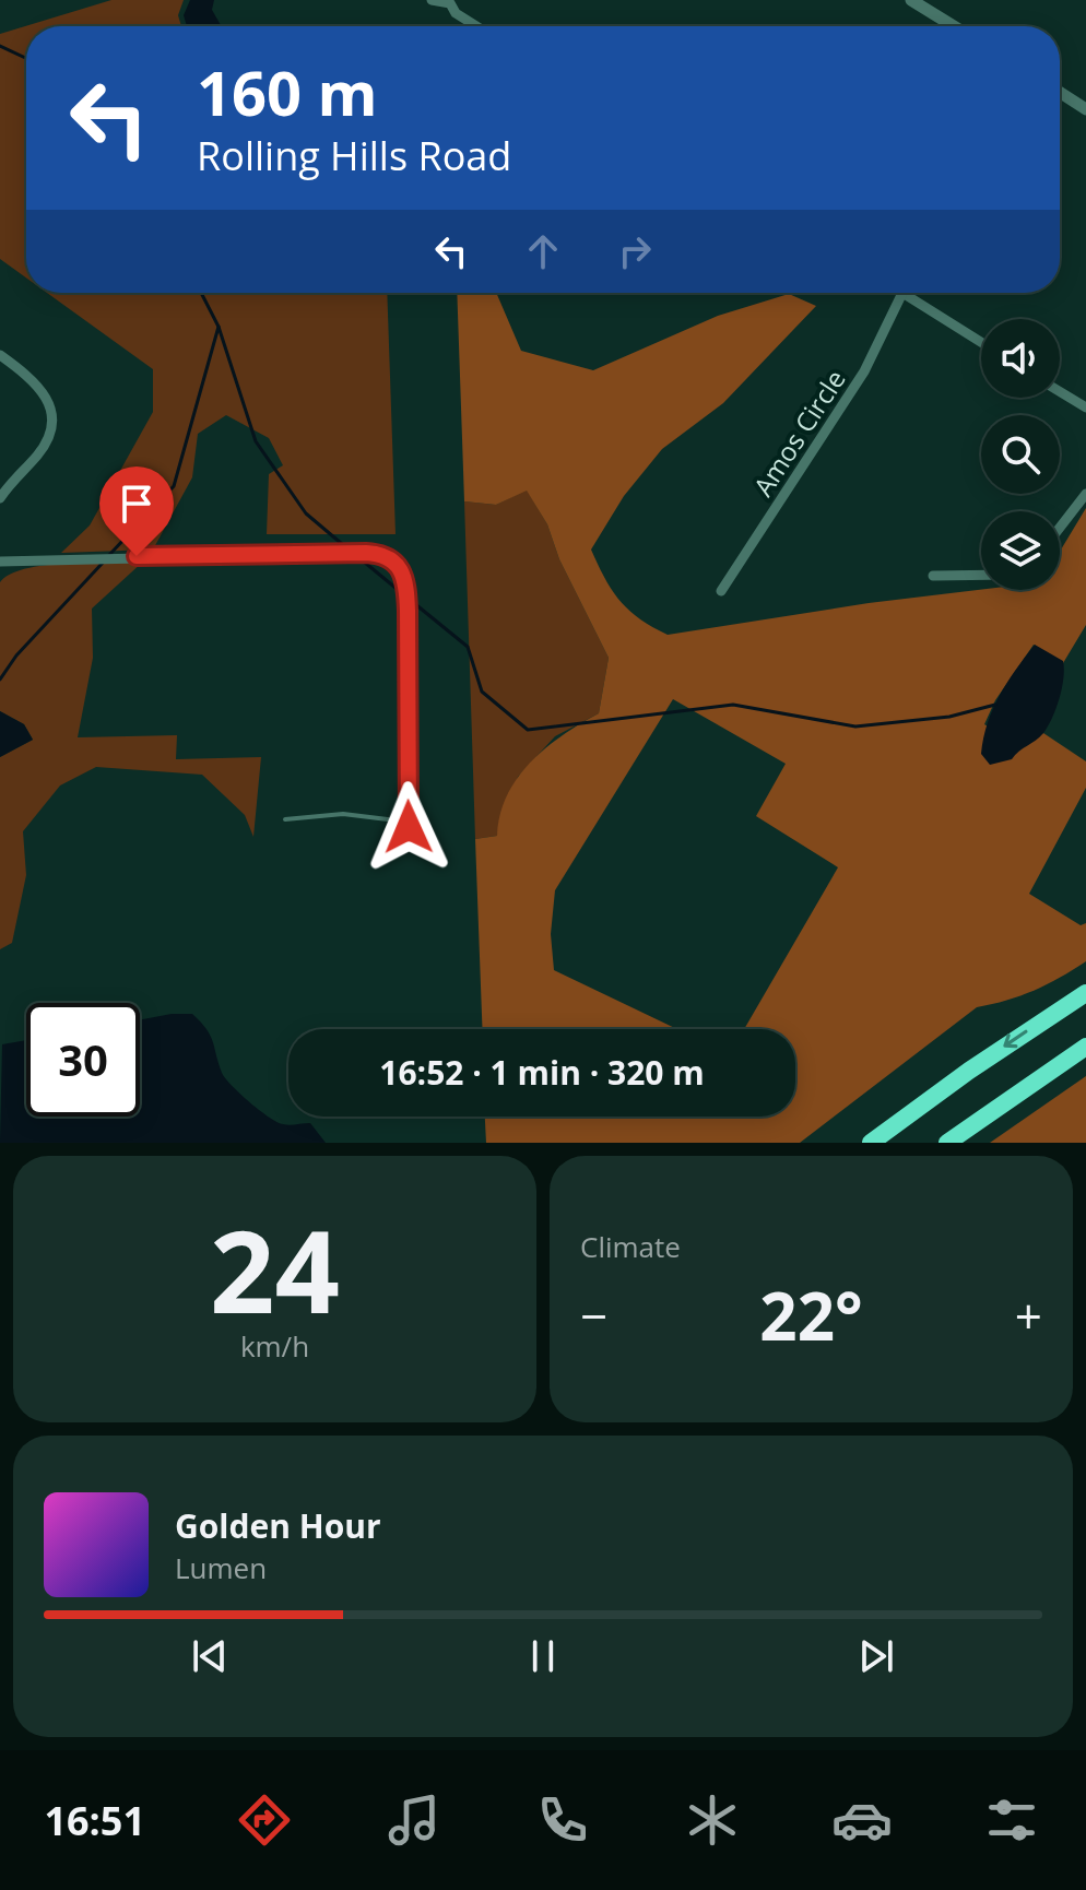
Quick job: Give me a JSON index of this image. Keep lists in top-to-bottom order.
{
  "streets": {
    "street": ["Amos Circle"]
  },
  "page": {
    "turn": ["160 m", "Rolling Hills Road"],
    "limit": "30",
    "trip": "16:52 · 1 min · 320 m",
    "tile": [
      ["24", "km/h"],
      "Climate"
    ],
    "heat": ["−", "22°", "+"],
    "song": ["Golden Hour", "Lumen"],
    "tabs": "16:51"
  }
}
